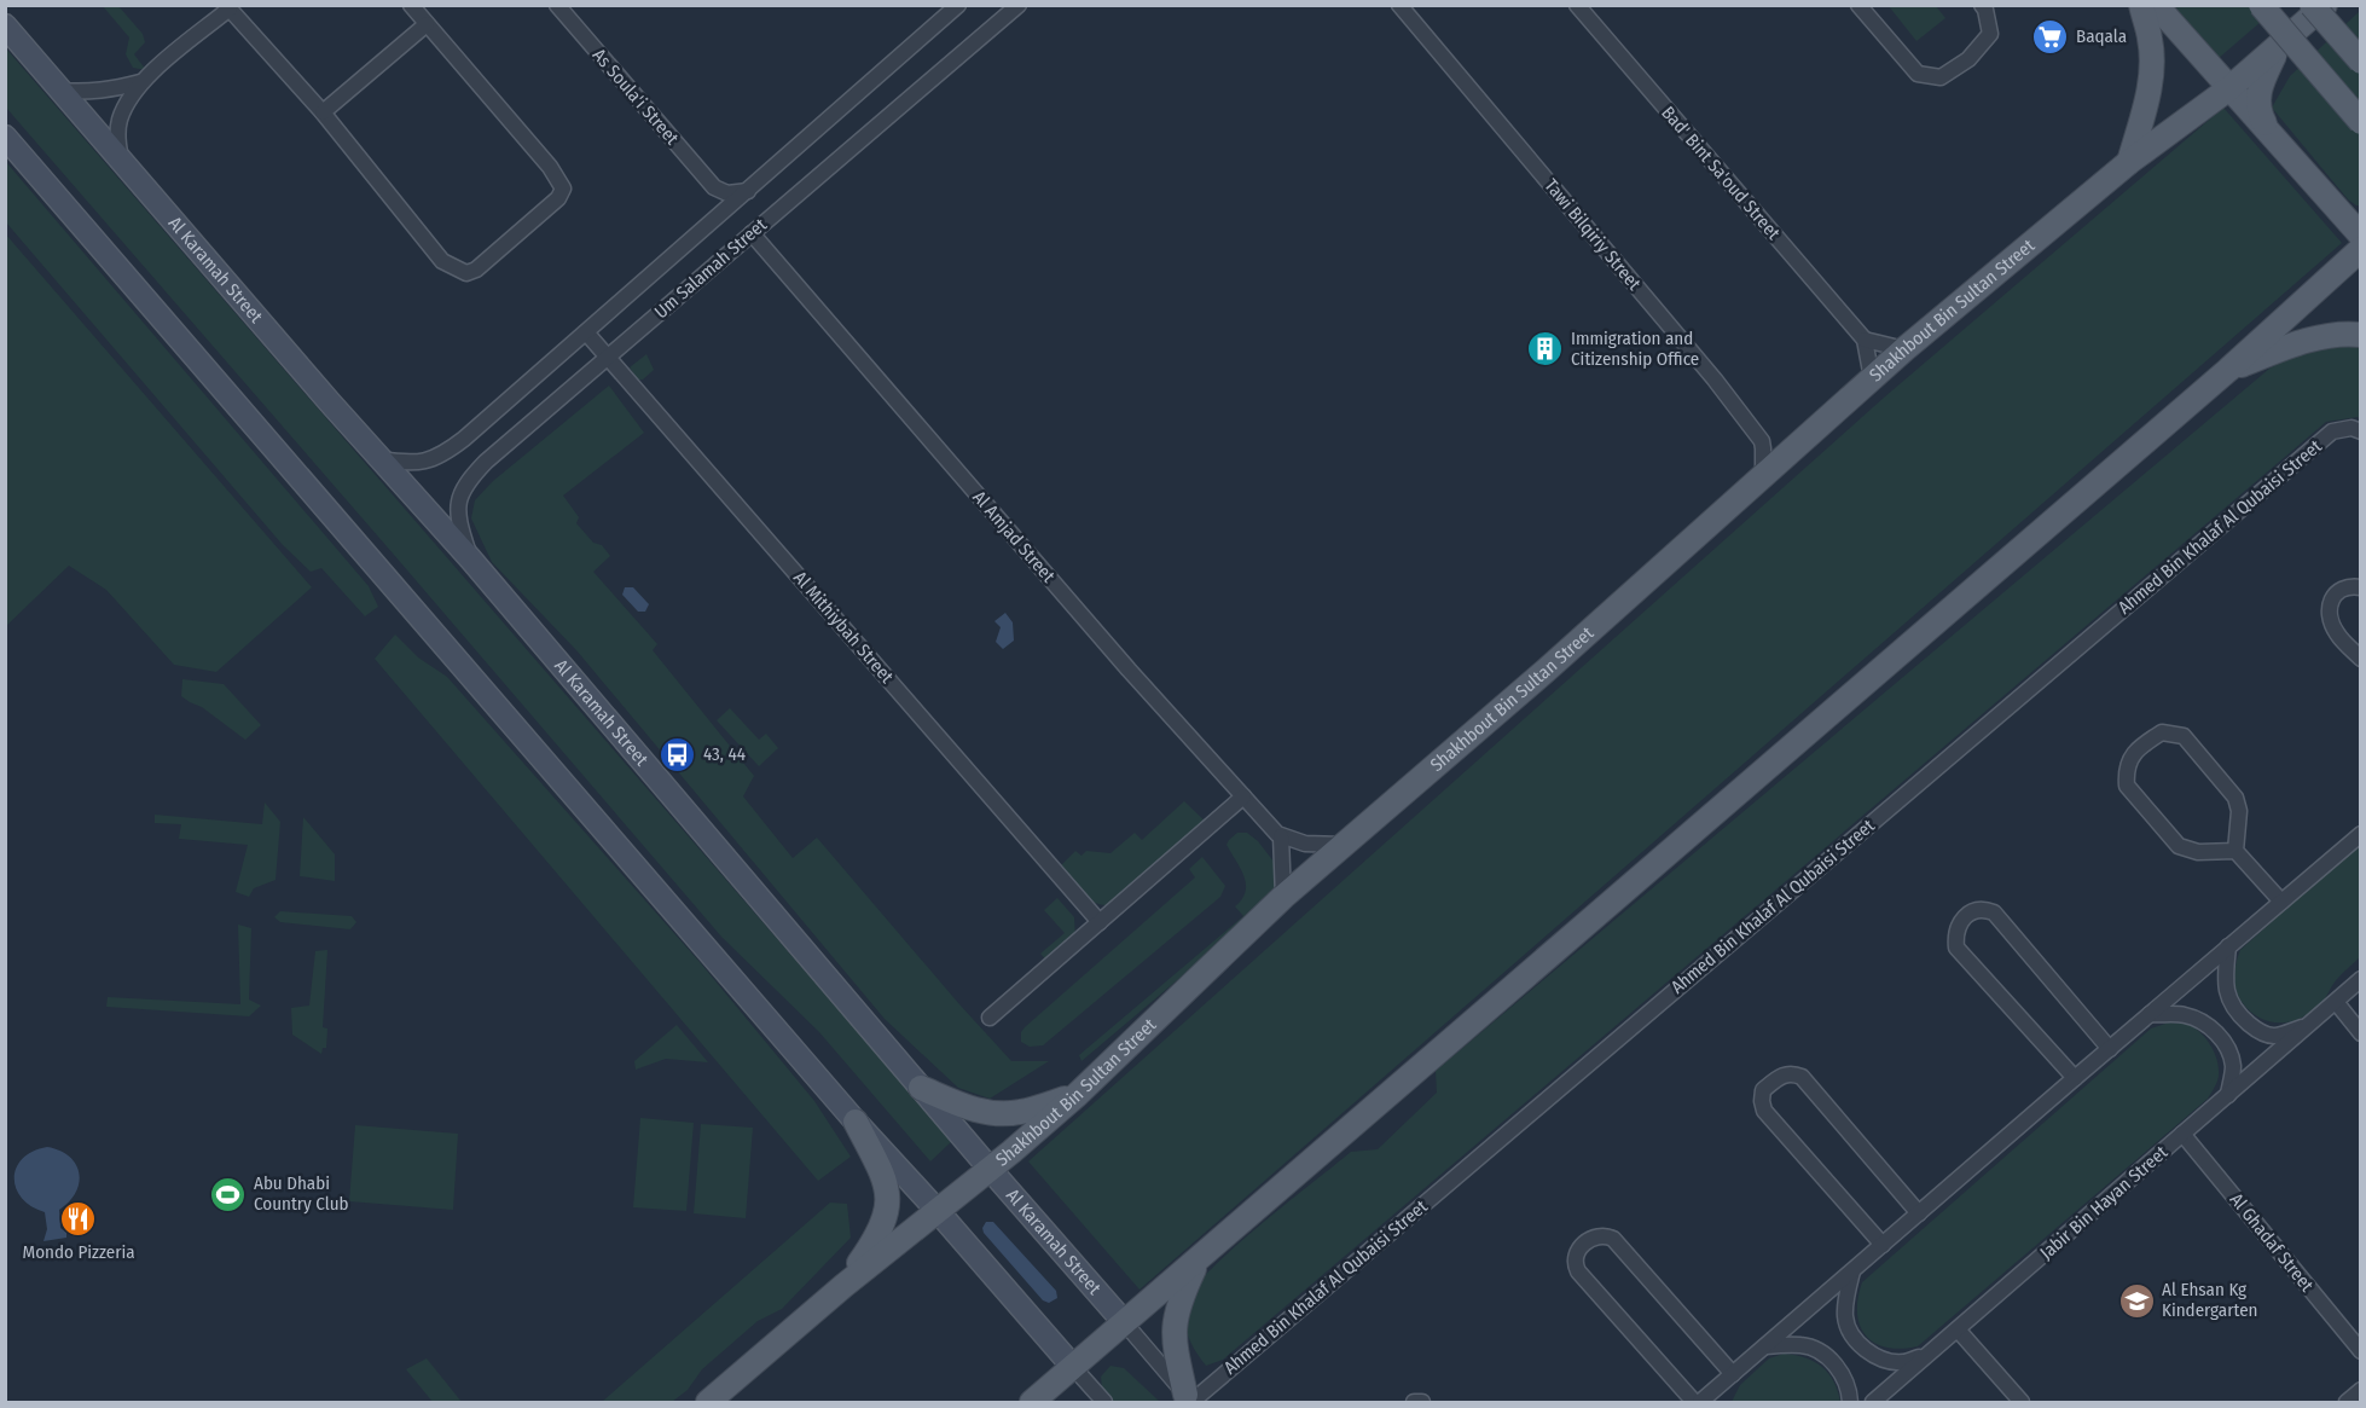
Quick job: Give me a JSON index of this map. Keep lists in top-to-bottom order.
{
  "streets": {
    "main road": ["Al Karamah Street", "Shakhbout Bin Sultan Street"],
    "street": [
      "As Soula'i Street",
      "Bad' Bint Sa'oud Street",
      "Tawi Bilqiriy Street",
      "Um Salamah Street",
      "Ahmed Bin Khalaf Al Qubaisi Street",
      "Al Amjad Street",
      "Al Mithiybah Street",
      "Jabir Bin Hayan Street",
      "Al Ghadaf Street"
    ]
  },
  "crossings": [
    ["Tawi Bilqiriy Street", "Shakhbout Bin Sultan Street"],
    ["Um Salamah Street", "Al Karamah Street"],
    ["Um Salamah Street", "Al Amjad Street"],
    ["Um Salamah Street", "Al Mithiybah Street"],
    ["Al Karamah Street", "Shakhbout Bin Sultan Street"],
    ["Al Karamah Street", "Ahmed Bin Khalaf Al Qubaisi Street"],
    ["Jabir Bin Hayan Street", "Al Ghadaf Street"]
  ],
  "places": {
    "supermarket": ["Baqala"],
    "building": ["Immigration and Citizenship Office"],
    "bus stop": ["43, 44"],
    "sports": ["Abu Dhabi Country Club"],
    "restaurant": ["Mondo Pizzeria"],
    "school or university": ["Al Ehsan Kg Kindergarten"]
  }
}
